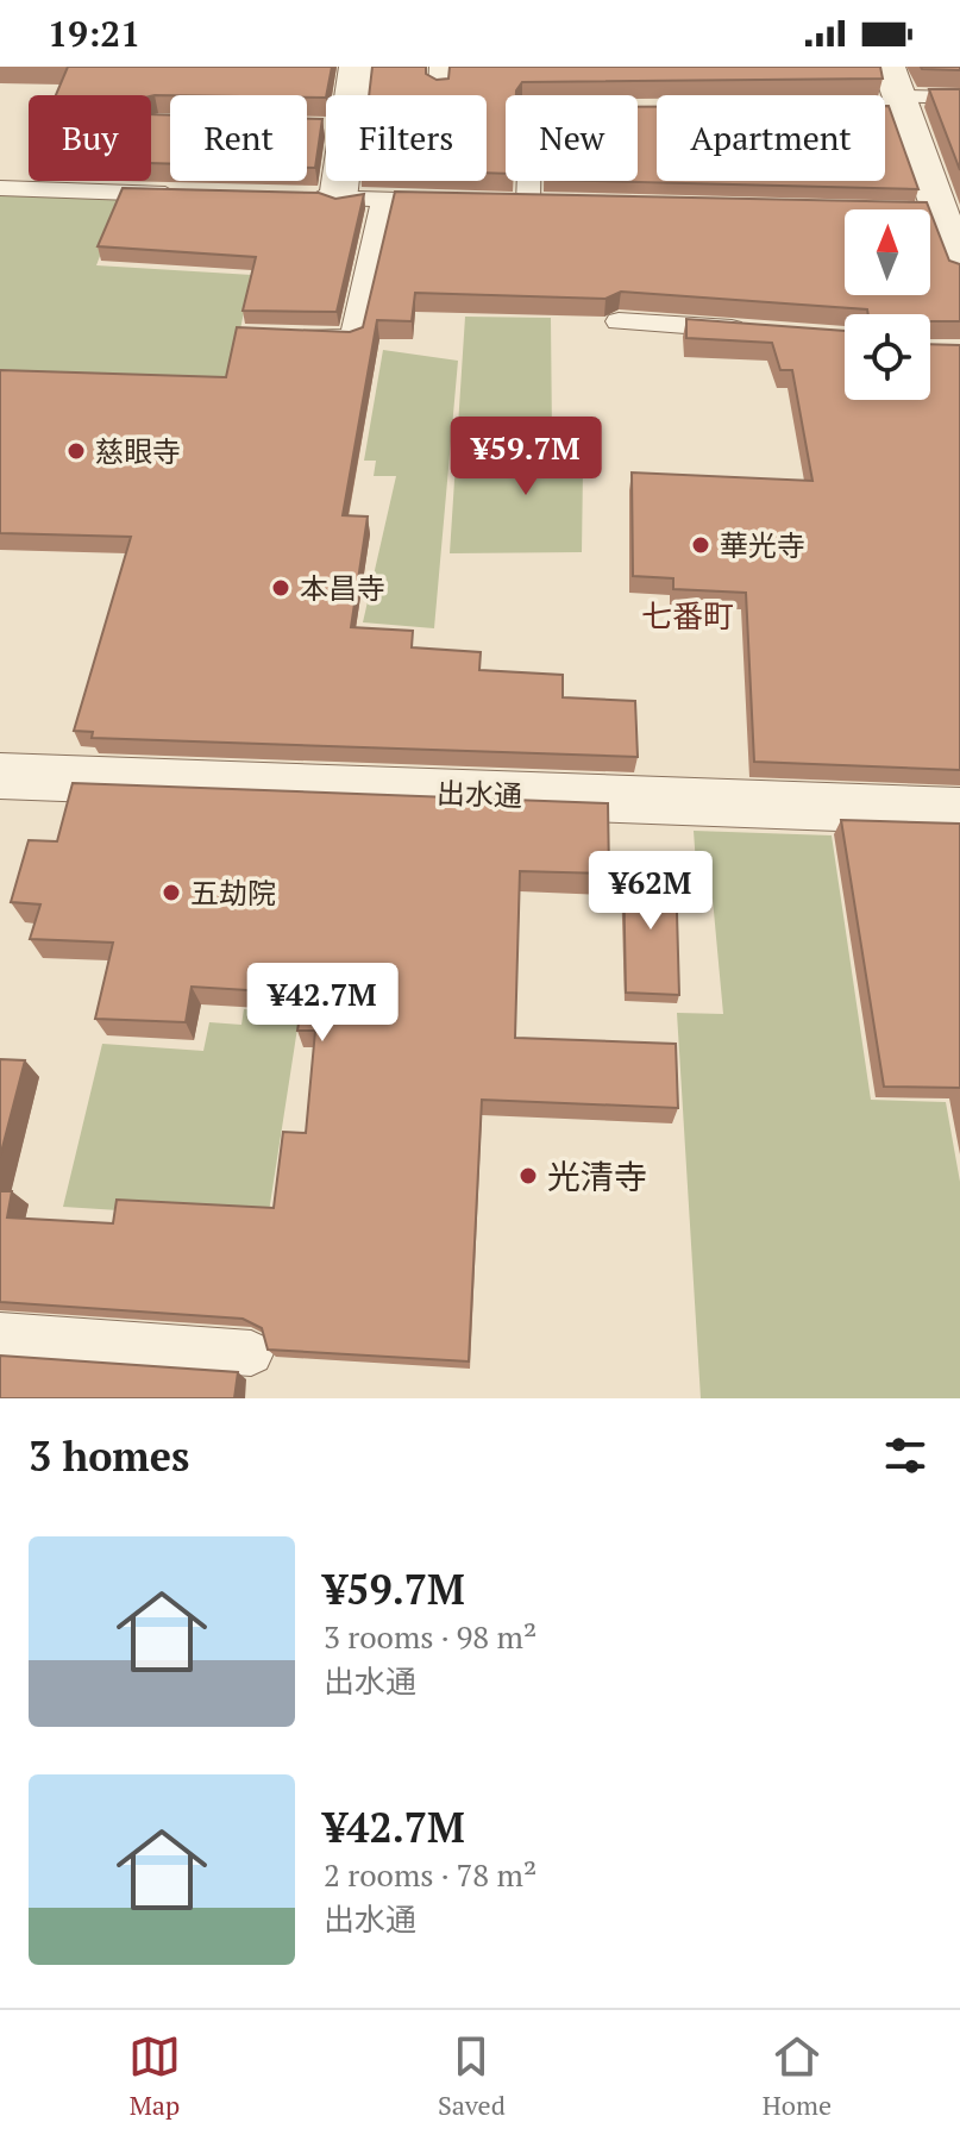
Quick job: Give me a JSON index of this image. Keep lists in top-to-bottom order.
{
  "streets": {
    "street": ["出水通"]
  },
  "districts": ["七番町"],
  "places": [
    "慈眼寺",
    "華光寺",
    "本昌寺",
    "五劫院",
    "光清寺"
  ],
  "north": "top",
  "page": {
    "status": "19:21",
    "chip": [
      "Buy",
      "Rent",
      "Filters",
      "New",
      "Apartment"
    ],
    "price": ["¥59.7M", "¥62M", "¥42.7M"],
    "heading": "3 homes",
    "list": [
      {
        "name": "¥59.7M",
        "note": "3 rooms · 98 m² · 出水通"
      },
      {
        "name": "¥42.7M",
        "note": "2 rooms · 78 m² · 出水通"
      }
    ],
    "tabs": ["Map", "Saved", "Home"]
  }
}
